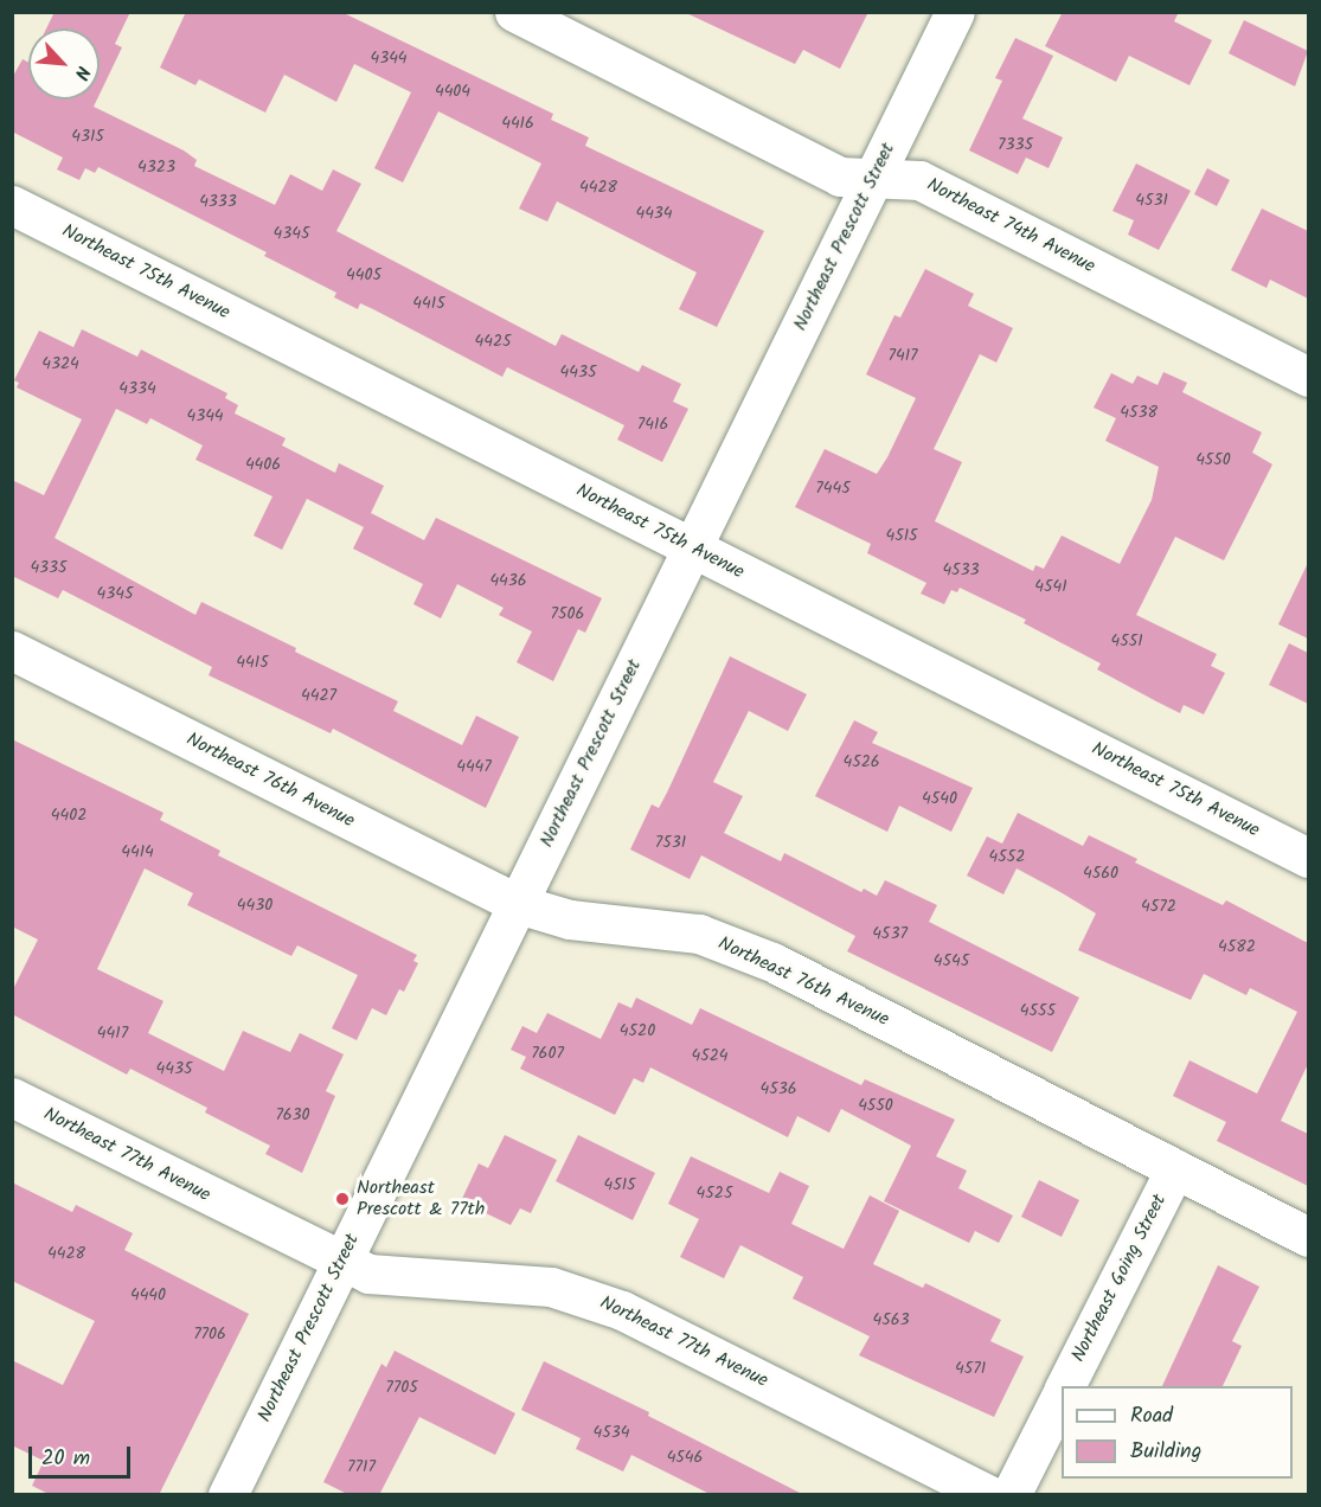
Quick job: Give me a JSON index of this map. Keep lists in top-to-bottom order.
{
  "streets": {
    "street": [
      "Northeast 74th Avenue",
      "Northeast Prescott Street",
      "Northeast 75th Avenue",
      "Northeast 76th Avenue",
      "Northeast 77th Avenue",
      "Northeast Going Street"
    ]
  },
  "crossings": [
    ["Northeast 74th Avenue", "Northeast Prescott Street"],
    ["Northeast Prescott Street", "Northeast 75th Avenue"],
    ["Northeast Prescott Street", "Northeast 76th Avenue"],
    ["Northeast Prescott Street", "Northeast 77th Avenue"],
    ["Northeast 76th Avenue", "Northeast Going Street"]
  ],
  "places": ["Northeast Prescott & 77th"],
  "house_numbers": [
    "4344",
    "4404",
    "4416",
    "4315",
    "7335",
    "4323",
    "4428",
    "4531",
    "4333",
    "4434",
    "4345",
    "4405",
    "4415",
    "4425",
    "7417",
    "4324",
    "4435",
    "4334",
    "4538",
    "4344",
    "7416",
    "4550",
    "4406",
    "7445",
    "4515",
    "4335",
    "4533",
    "4436",
    "4541",
    "4345",
    "7506",
    "4551",
    "4415",
    "4427",
    "4526",
    "4447",
    "4540",
    "4402",
    "7531",
    "4414",
    "4552",
    "4560",
    "4430",
    "4572",
    "4537",
    "4582",
    "4545",
    "4555",
    "4520",
    "4417",
    "7607",
    "4524",
    "4435",
    "4536",
    "4550",
    "7630",
    "4515",
    "4525",
    "4428",
    "4440",
    "4563",
    "7706",
    "4571",
    "7705",
    "4534",
    "4546",
    "7717"
  ],
  "legend": ["Road", "Building"],
  "scale_bar": "20 m",
  "north": "bottom right"
}
